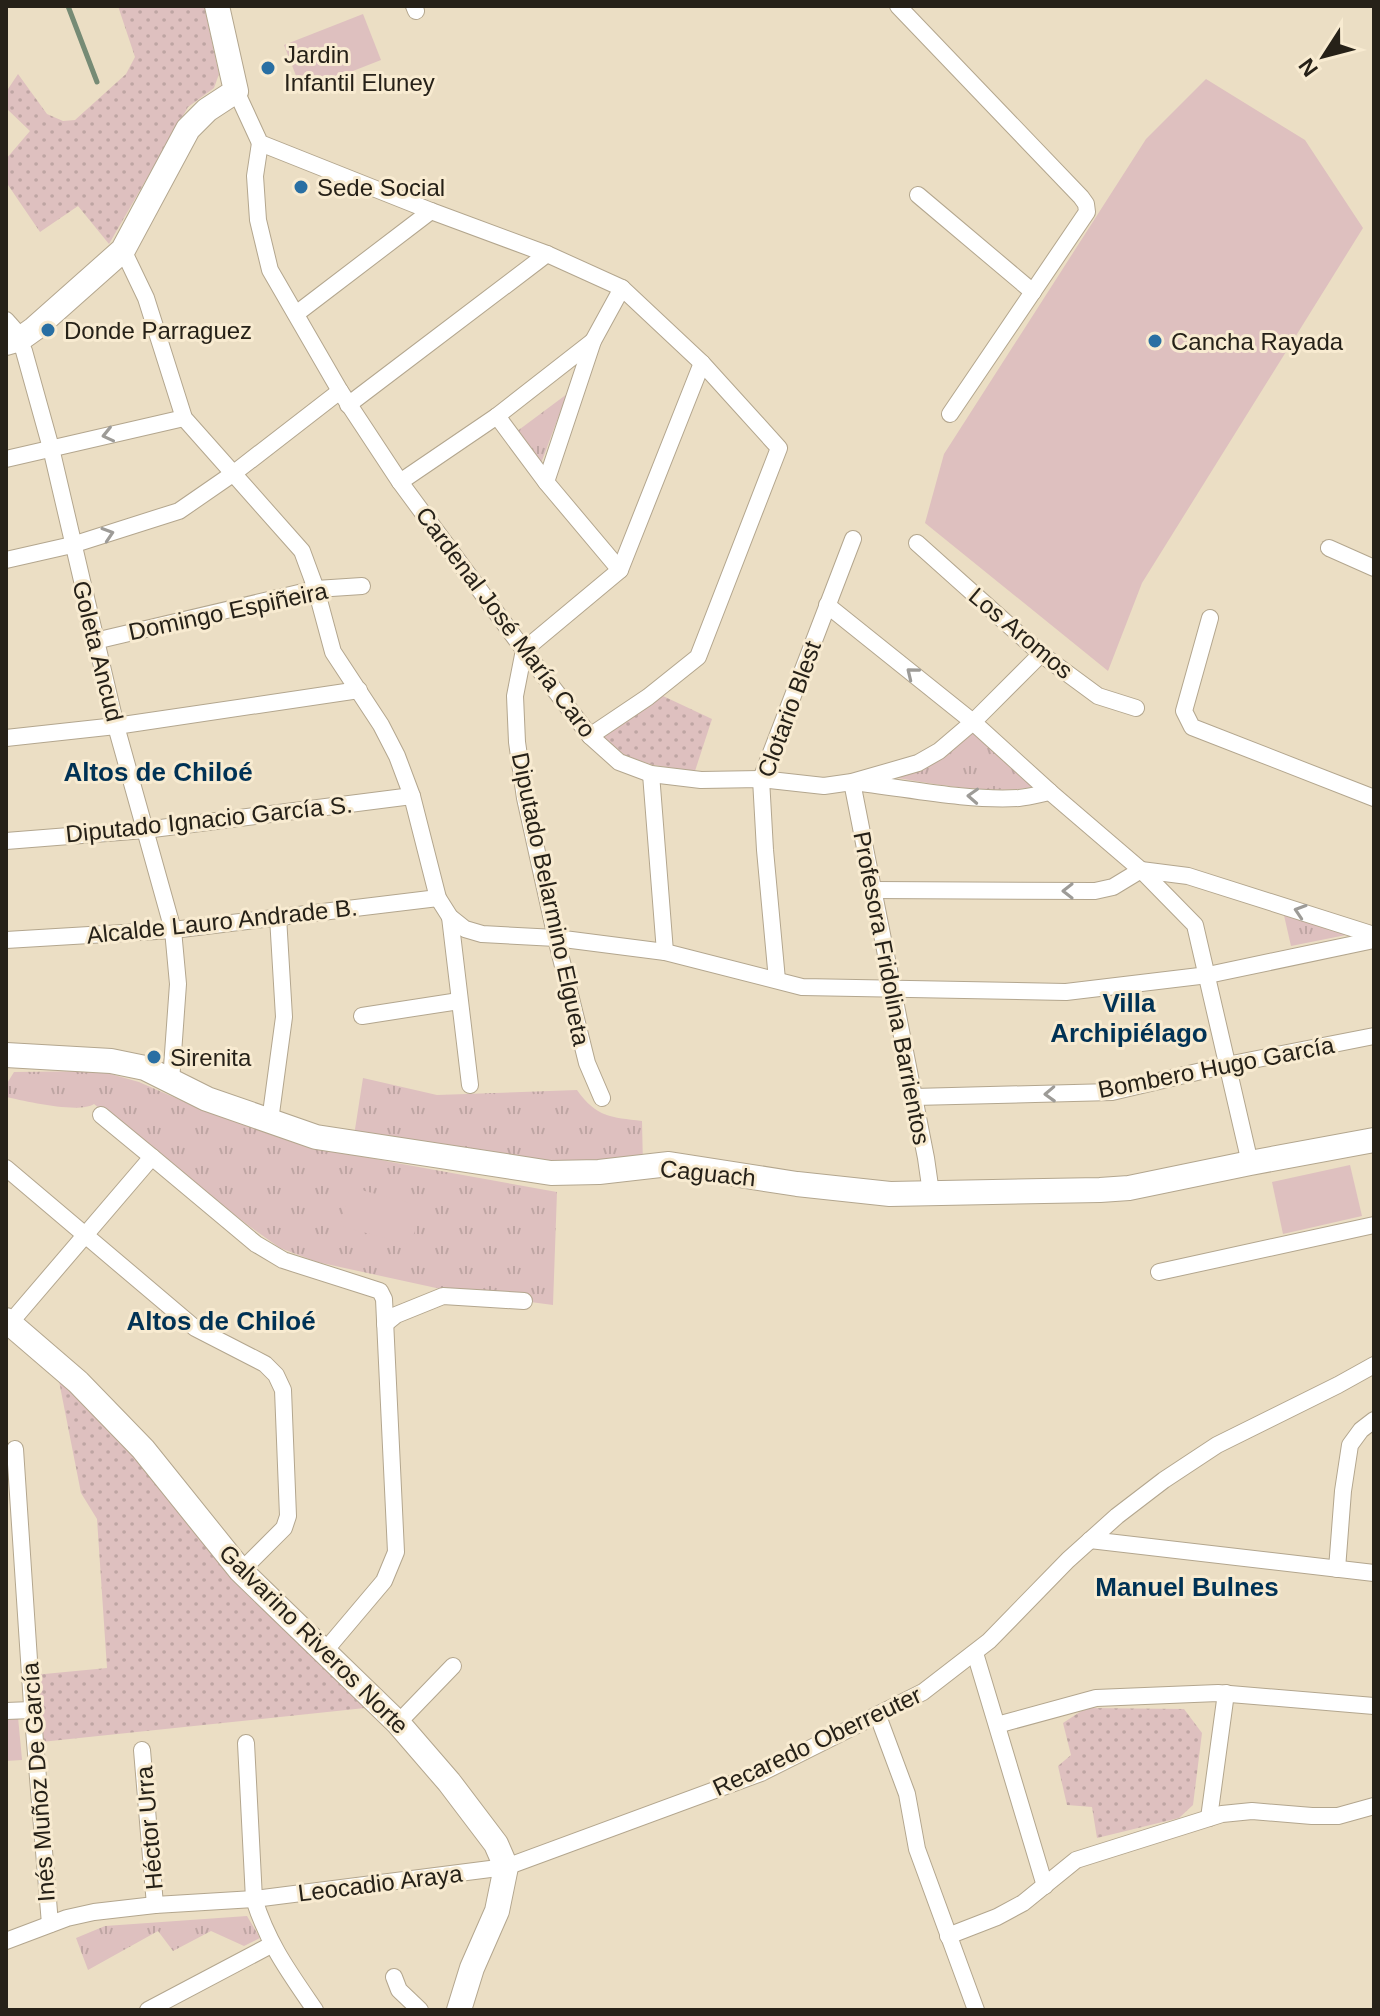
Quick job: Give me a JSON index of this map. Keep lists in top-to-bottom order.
{
  "streets": {
    "street": [
      "Domingo Espiñeira",
      "Cardenal José María Caro",
      "Los Aromos",
      "Goleta Ancud",
      "Clotario Blest",
      "Diputado Ignacio García S.",
      "Diputado Belarmino Elgueta",
      "Alcalde Lauro Andrade B.",
      "Profesora Fridolina Barrientos",
      "Bombero Hugo García",
      "Caguach",
      "Galvarino Riveros Norte",
      "Recaredo Oberreuter",
      "Inés Muñoz De García",
      "Héctor Urra",
      "Leocadio Araya"
    ]
  },
  "crossings": [
    ["Domingo Espiñeira", "Goleta Ancud"],
    ["Cardenal José María Caro", "Los Aromos"],
    ["Cardenal José María Caro", "Clotario Blest"],
    ["Cardenal José María Caro", "Diputado Belarmino Elgueta"],
    ["Cardenal José María Caro", "Profesora Fridolina Barrientos"],
    ["Goleta Ancud", "Diputado Ignacio García S."],
    ["Goleta Ancud", "Alcalde Lauro Andrade B."],
    ["Goleta Ancud", "Caguach"],
    ["Profesora Fridolina Barrientos", "Bombero Hugo García"],
    ["Profesora Fridolina Barrientos", "Caguach"],
    ["Galvarino Riveros Norte", "Recaredo Oberreuter"],
    ["Galvarino Riveros Norte", "Leocadio Araya"],
    ["Recaredo Oberreuter", "Leocadio Araya"],
    ["Inés Muñoz De García", "Leocadio Araya"],
    ["Héctor Urra", "Leocadio Araya"]
  ],
  "districts": [
    "Altos de Chiloé",
    "Villa Archipiélago",
    "Altos de Chiloé",
    "Manuel Bulnes"
  ],
  "places": [
    "Jardin Infantil Eluney",
    "Sede Social",
    "Donde Parraguez",
    "Cancha Rayada",
    "Sirenita"
  ],
  "north": "bottom left"
}
